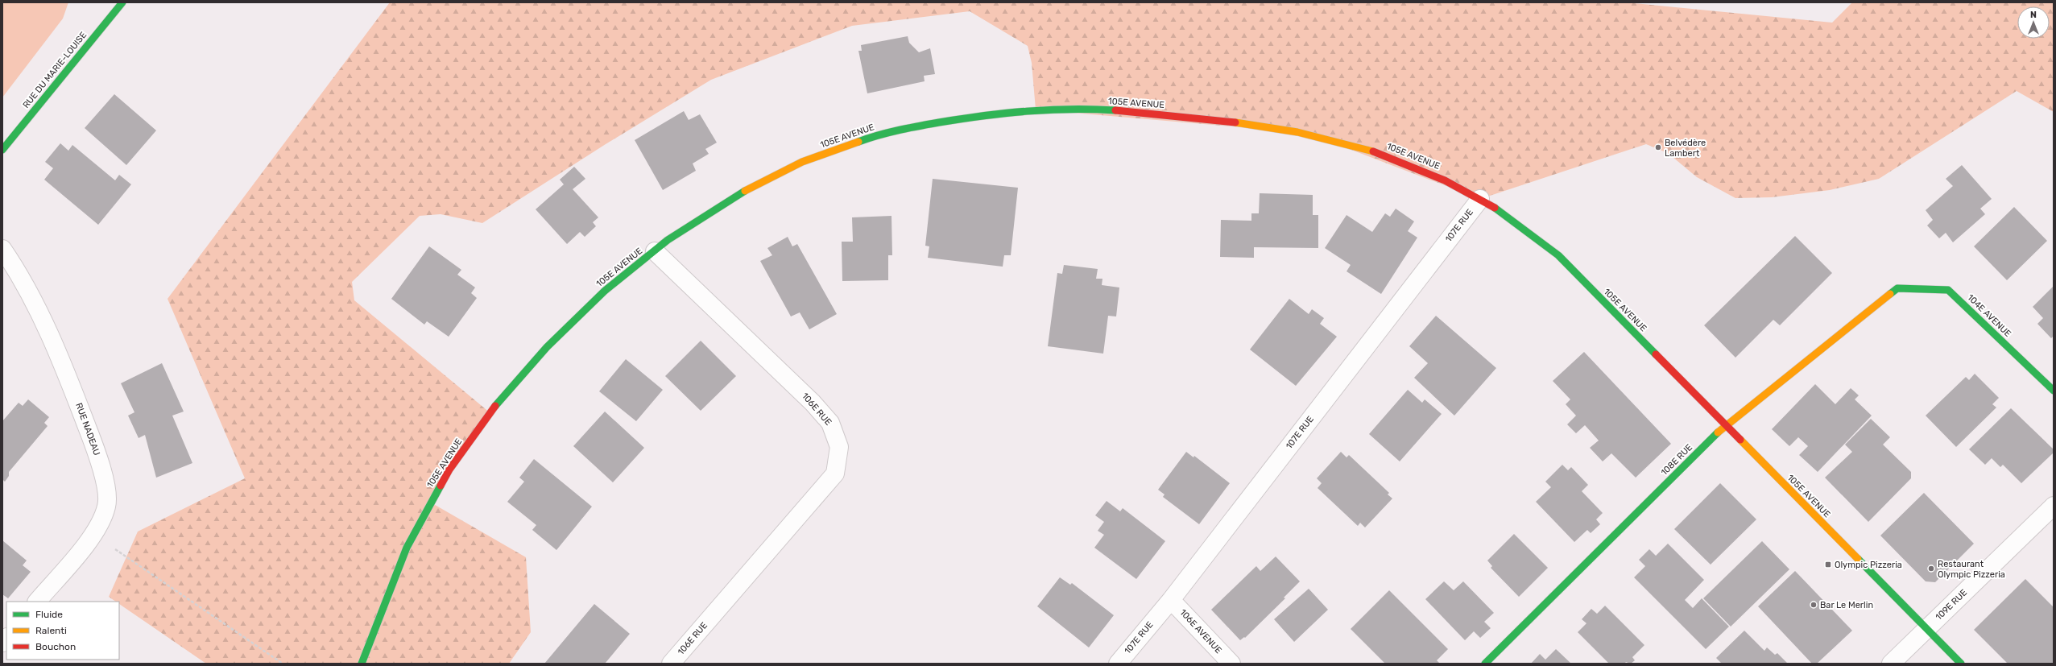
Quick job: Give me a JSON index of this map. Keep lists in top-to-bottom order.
{
  "streets": {
    "street": [
      "RUE DU MARIE-LOUISE",
      "105E AVENUE",
      "107E RUE",
      "104E AVENUE",
      "106E RUE",
      "RUE NADEAU",
      "108E RUE",
      "109E RUE",
      "106E AVENUE"
    ]
  },
  "crossings": [
    ["105E AVENUE", "107E RUE"],
    ["105E AVENUE", "106E RUE"],
    ["105E AVENUE", "108E RUE"],
    ["105E AVENUE", "109E RUE"],
    ["107E RUE", "106E AVENUE"],
    ["104E AVENUE", "108E RUE"]
  ],
  "places": {
    "other": ["Belvédère Lambert", "Restaurant Olympic Pizzeria", "Bar Le Merlin"],
    "transit": ["Olympic Pizzeria"]
  },
  "legend": ["Fluide", "Ralenti", "Bouchon"],
  "north": "top"
}
